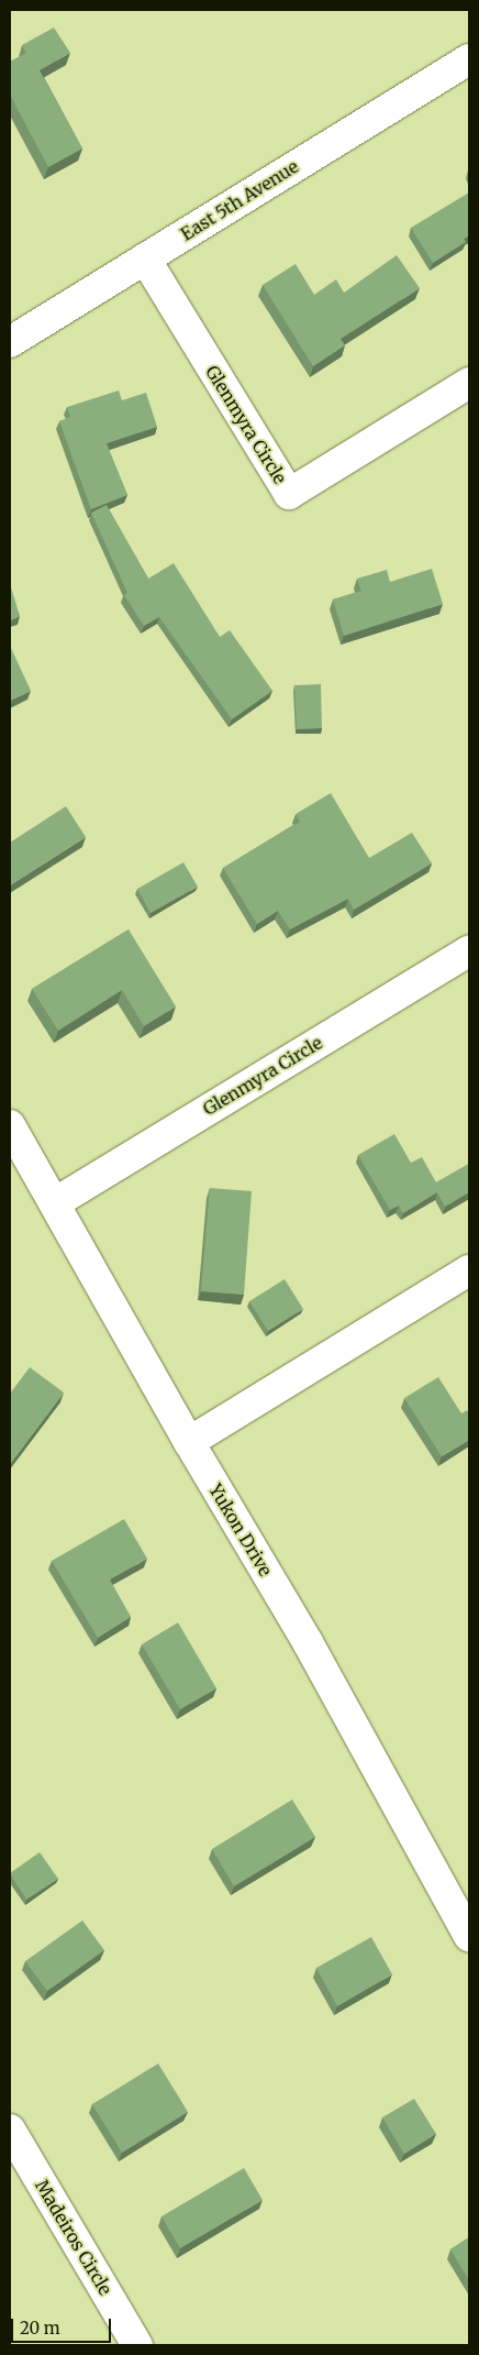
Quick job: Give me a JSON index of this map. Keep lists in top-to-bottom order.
{
  "streets": {
    "street": [
      "East 5th Avenue",
      "Glenmyra Circle",
      "Yukon Drive",
      "Madeiros Circle"
    ]
  },
  "crossings": [
    ["East 5th Avenue", "Glenmyra Circle"],
    ["Glenmyra Circle", "Yukon Drive"]
  ],
  "scale_bar": "20 m"
}
